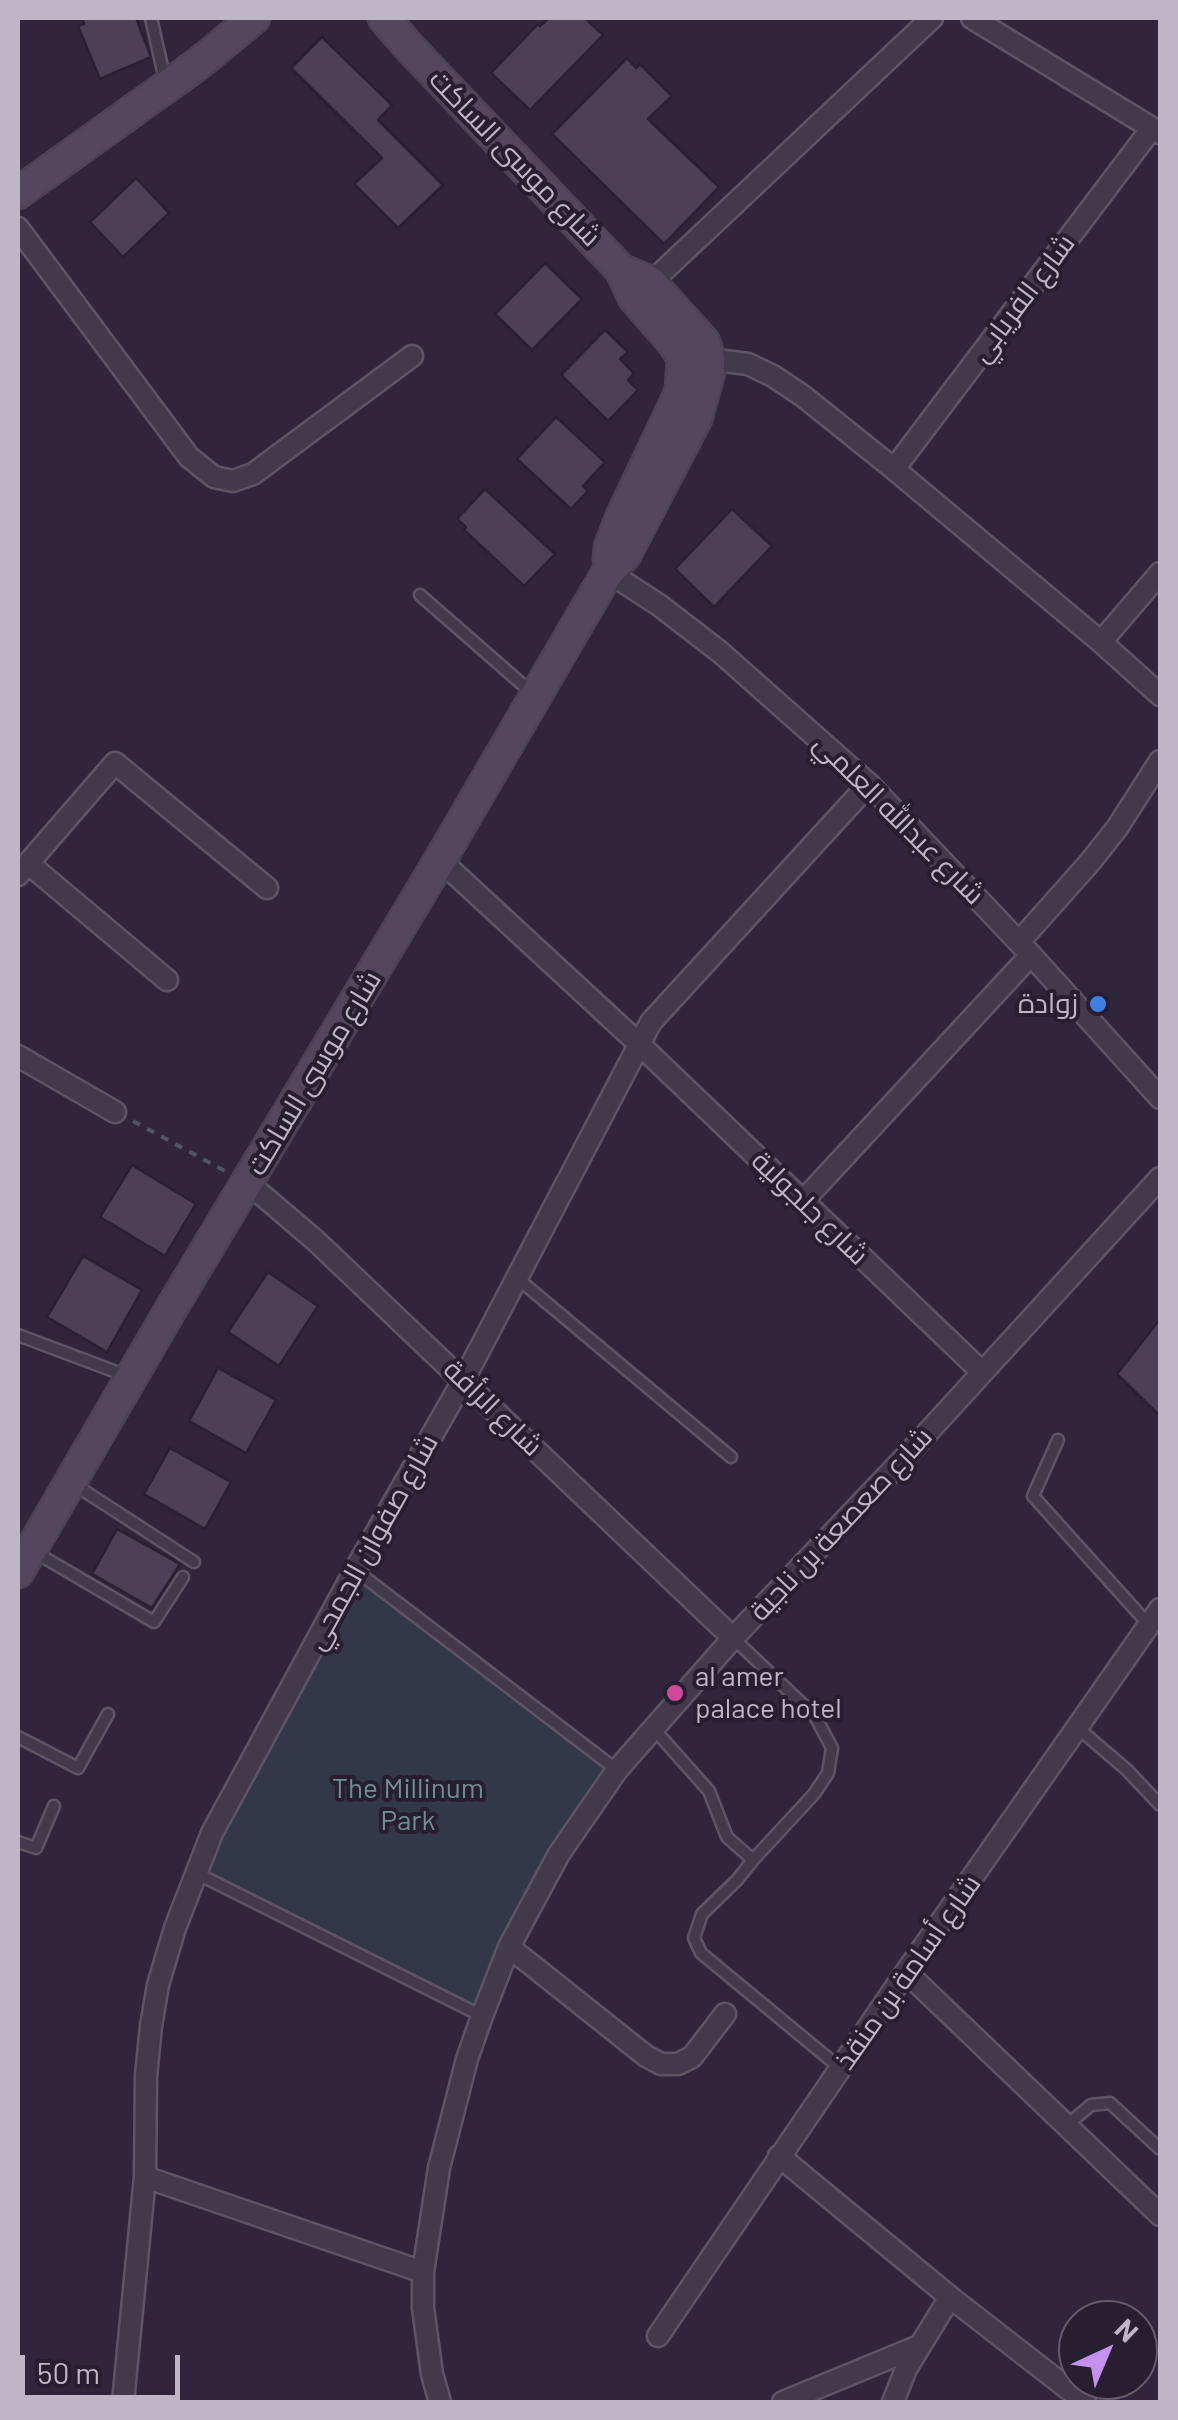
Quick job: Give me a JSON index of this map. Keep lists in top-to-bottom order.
{
  "streets": {
    "street": [
      "شارع موسى الساكت",
      "شارع الفريابي",
      "شارع عبدالله العلمي",
      "شارع جلجولية",
      "شارع الرأفة",
      "شارع صعصعة بن ناجية",
      "شارع صفوان الجمحي",
      "شارع أسامة بن منقذ"
    ]
  },
  "crossings": [
    ["شارع موسى الساكت", "شارع عبدالله العلمي"],
    ["شارع موسى الساكت", "شارع جلجولية"],
    ["شارع موسى الساكت", "شارع الرأفة"],
    ["شارع عبدالله العلمي", "شارع صفوان الجمحي"],
    ["شارع جلجولية", "شارع صعصعة بن ناجية"],
    ["شارع جلجولية", "شارع صفوان الجمحي"],
    ["شارع الرأفة", "شارع صعصعة بن ناجية"],
    ["شارع الرأفة", "شارع صفوان الجمحي"]
  ],
  "parks": ["The Millinum Park"],
  "places": ["زوادة", "al amer palace hotel"],
  "scale_bar": "50 m",
  "north": "top right"
}
